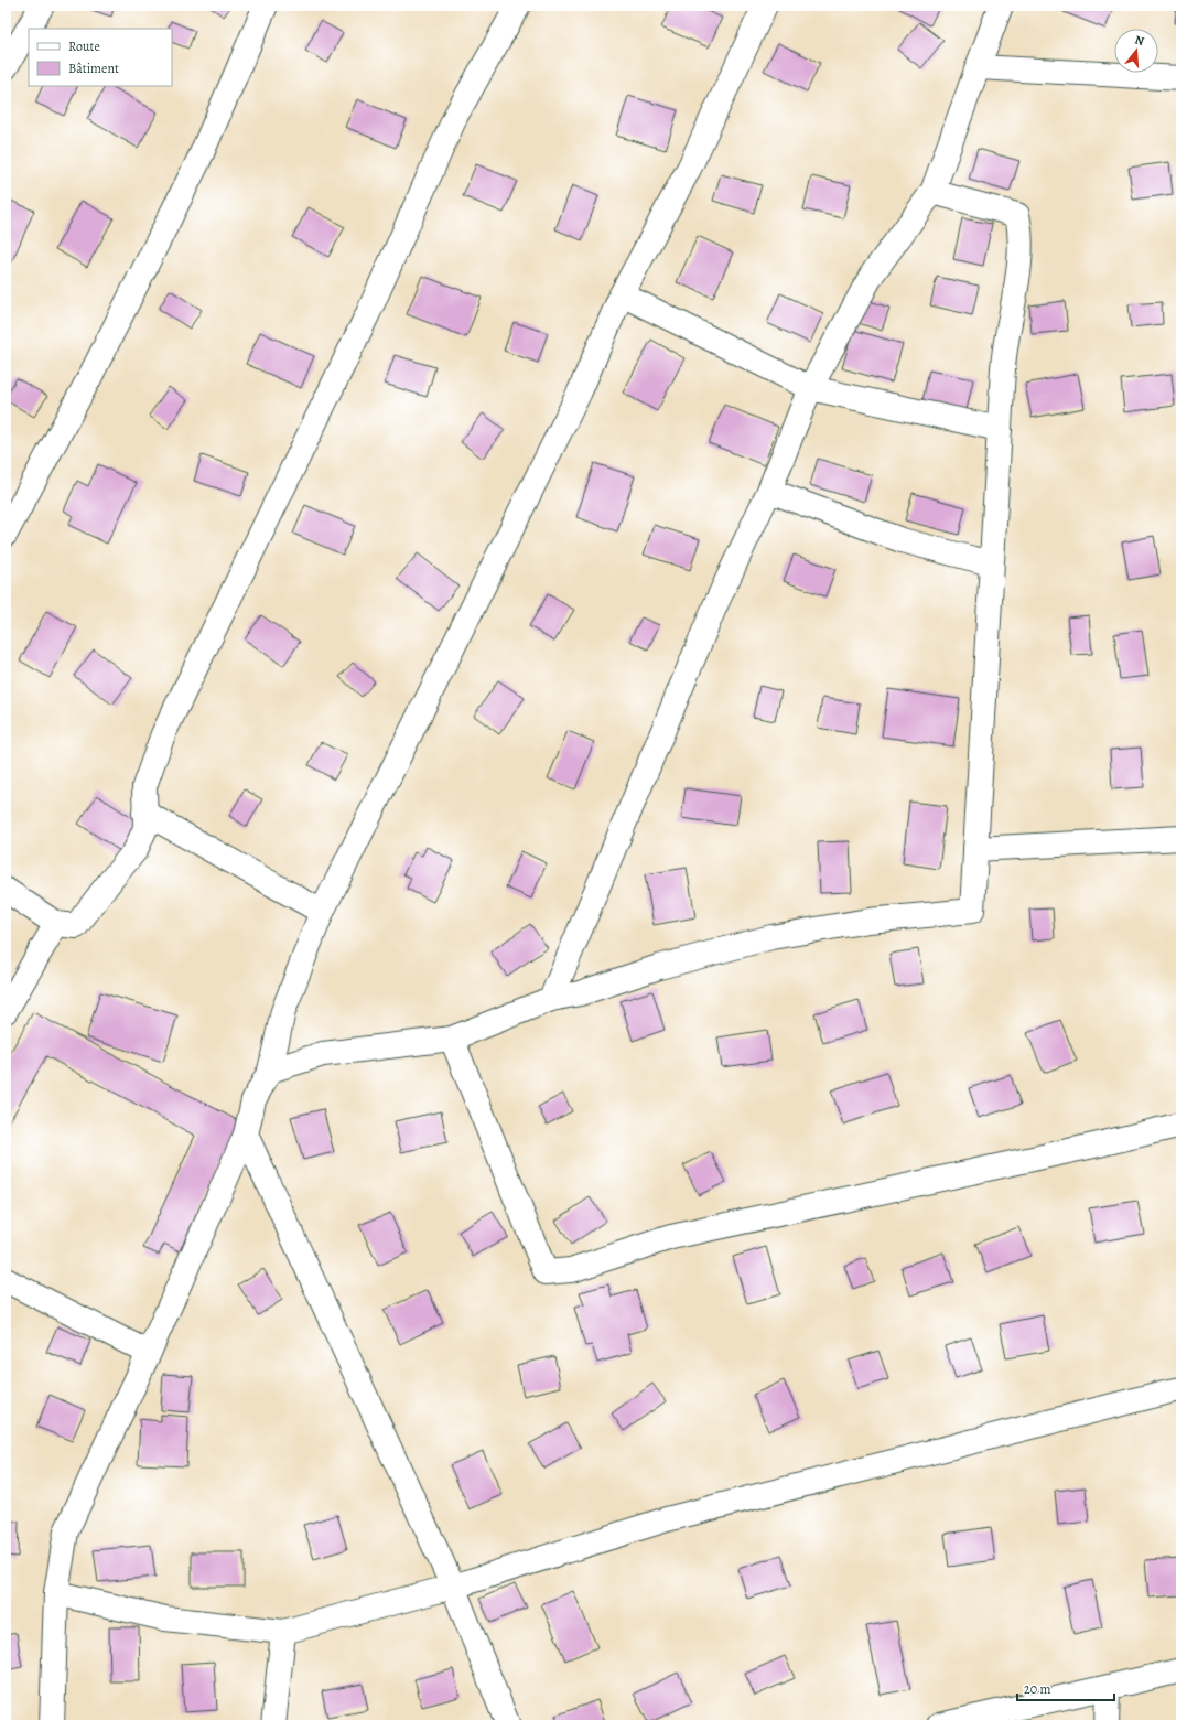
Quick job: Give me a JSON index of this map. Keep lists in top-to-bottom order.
{
  "legend": ["Route", "Bâtiment"],
  "scale_bar": "20 m",
  "north": "top"
}
